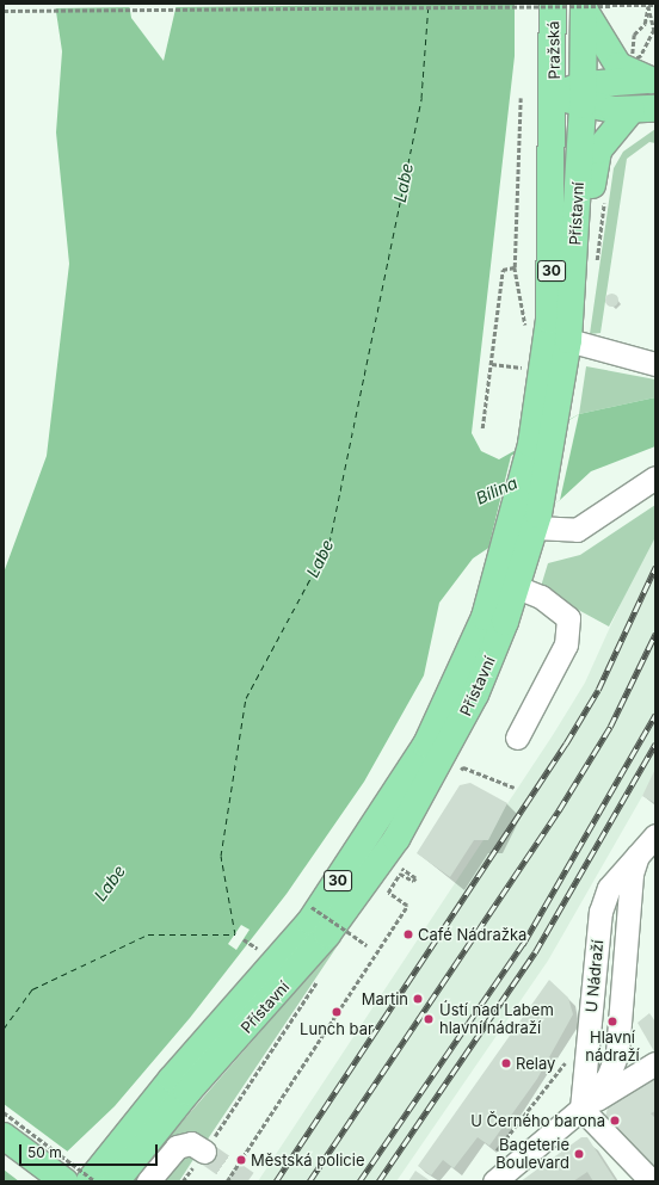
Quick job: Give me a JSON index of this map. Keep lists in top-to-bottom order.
{
  "streets": {
    "main road": ["Pražská", "Přístavní", "30"],
    "street": ["U Nádraží"]
  },
  "crossings": [
    ["Pražská", "Přístavní"]
  ],
  "water": ["Labe", "Bílina"],
  "places": [
    "Café Nádražka",
    "Martin",
    "Lunch bar",
    "Ústí nad Labem hlavní nádraží",
    "Hlavní nádraží",
    "Relay",
    "U Černého barona",
    "Bageterie Boulevard",
    "Městská policie"
  ],
  "scale_bar": "50 m"
}
